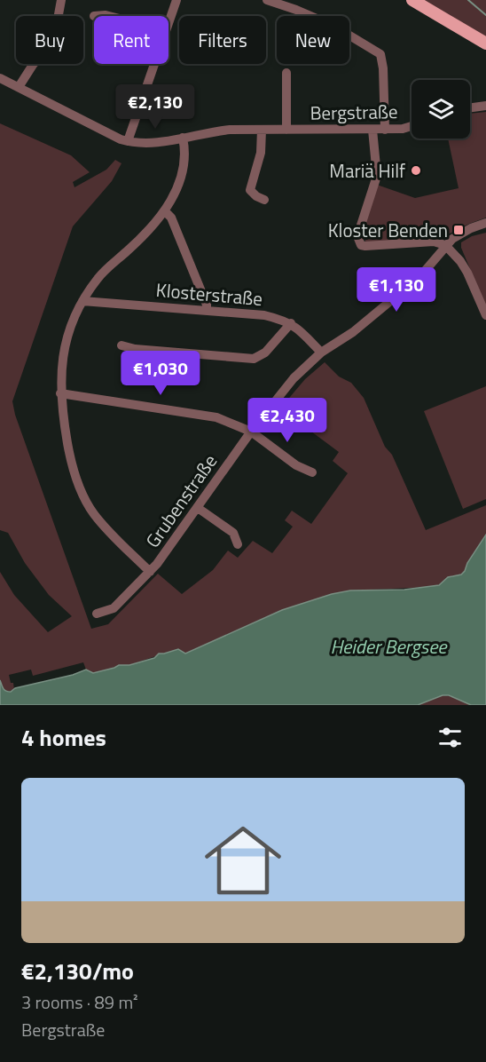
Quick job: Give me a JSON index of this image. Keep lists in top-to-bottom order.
{
  "streets": {
    "street": ["Bergstraße", "Klosterstraße", "Grubenstraße"]
  },
  "crossings": [
    ["Klosterstraße", "Grubenstraße"]
  ],
  "water": ["Heider Bergsee"],
  "places": {
    "other": ["Mariä Hilf"],
    "transit": ["Kloster Benden"]
  },
  "page": {
    "chip": [
      "Buy",
      "Rent",
      "Filters",
      "New"
    ],
    "price": [
      "€2,130",
      "€1,130",
      "€1,030",
      "€2,430"
    ],
    "heading": "4 homes",
    "list": [
      {
        "name": "€2,130/mo",
        "note": "3 rooms · 89 m² · Bergstraße"
      }
    ]
  }
}
